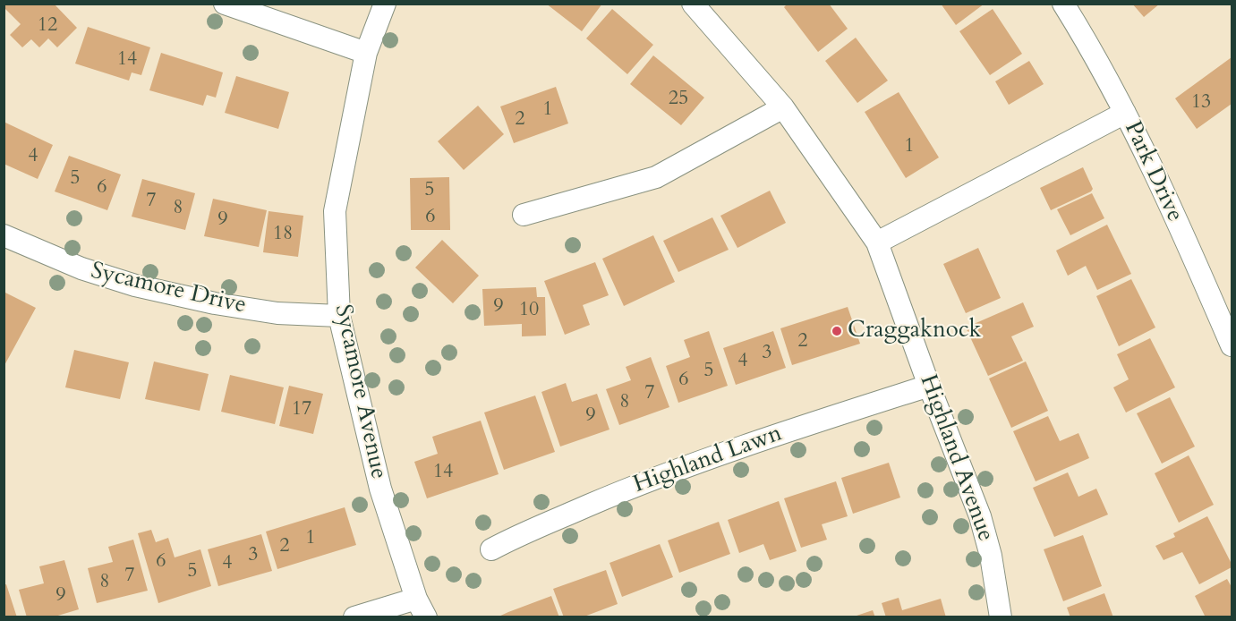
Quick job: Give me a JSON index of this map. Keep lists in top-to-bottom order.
{
  "streets": {
    "street": [
      "Park Drive",
      "Sycamore Drive",
      "Sycamore Avenue",
      "Highland Avenue",
      "Highland Lawn"
    ]
  },
  "crossings": [
    ["Sycamore Drive", "Sycamore Avenue"],
    ["Highland Avenue", "Highland Lawn"]
  ],
  "places": ["Craggaknock"],
  "house_numbers": [
    "12",
    "14",
    "25",
    "13",
    "1",
    "2",
    "1",
    "4",
    "5",
    "6",
    "5",
    "7",
    "8",
    "6",
    "9",
    "18",
    "9",
    "10",
    "2",
    "3",
    "4",
    "5",
    "6",
    "7",
    "8",
    "17",
    "9",
    "14",
    "1",
    "2",
    "3",
    "6",
    "4",
    "5",
    "7",
    "8",
    "9"
  ]
}
